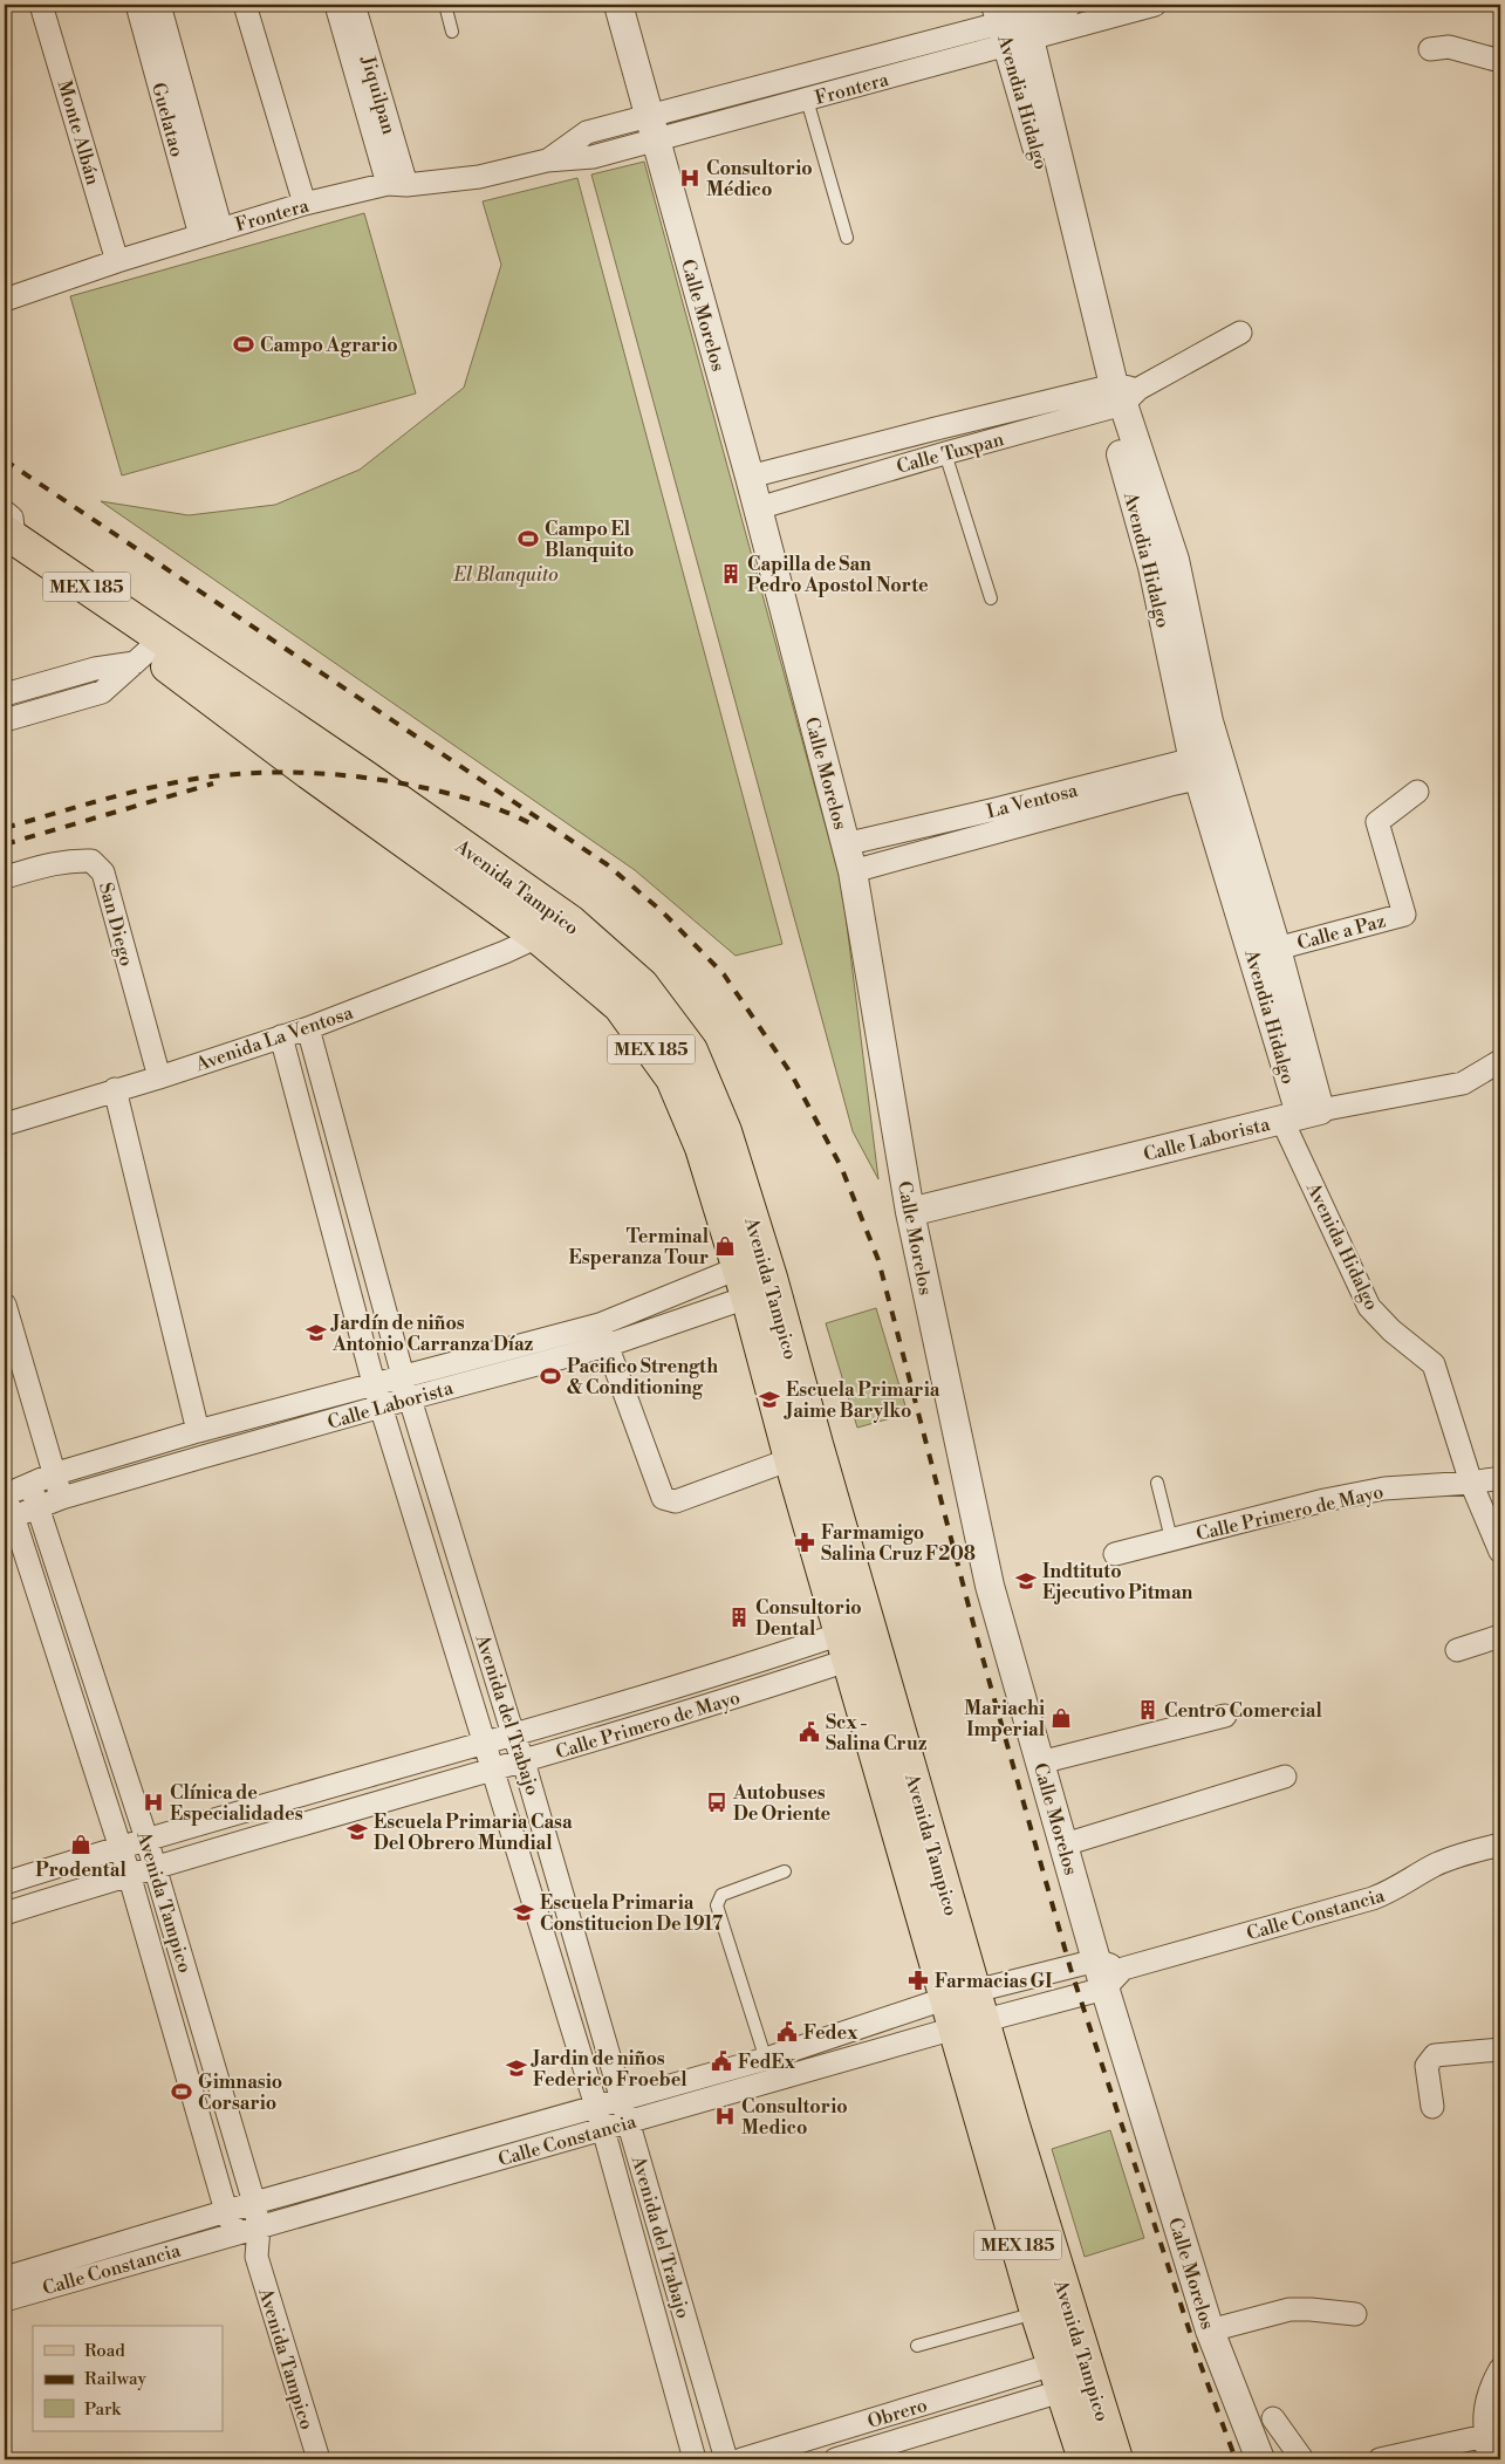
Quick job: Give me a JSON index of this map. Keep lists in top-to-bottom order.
{
  "streets": {
    "main road": ["MEX 185", "Avenida Tampico"],
    "street": [
      "Frontera",
      "Jiquilpan",
      "Avendia Hidalgo",
      "Guelatao",
      "Monte Albán",
      "Calle Morelos",
      "Calle Tuxpan",
      "La Ventosa",
      "San Diego",
      "Calle a Paz",
      "Avenida La Ventosa",
      "Calle Laborista",
      "Avenida Hidalgo",
      "Calle Primero de Mayo",
      "Avenida del Trabajo",
      "Calle Constancia",
      "Obrero"
    ]
  },
  "crossings": [
    ["Frontera", "Jiquilpan"],
    ["Frontera", "Avendia Hidalgo"],
    ["Frontera", "Guelatao"],
    ["Frontera", "Monte Albán"],
    ["Frontera", "Calle Morelos"],
    ["Avendia Hidalgo", "Calle Tuxpan"],
    ["Avendia Hidalgo", "La Ventosa"],
    ["Avendia Hidalgo", "Calle a Paz"],
    ["Avendia Hidalgo", "Calle Laborista"],
    ["Avendia Hidalgo", "Avenida Hidalgo"],
    ["Calle Morelos", "Calle Tuxpan"],
    ["Calle Morelos", "La Ventosa"],
    ["Calle Morelos", "Calle Laborista"],
    ["Calle Morelos", "Calle Constancia"],
    ["Avenida Tampico", "Avenida La Ventosa"],
    ["Avenida Tampico", "Calle Laborista"],
    ["Avenida Tampico", "Calle Primero de Mayo"],
    ["Avenida Tampico", "Calle Constancia"],
    ["Avenida Tampico", "Obrero"],
    ["San Diego", "Avenida La Ventosa"],
    ["Avenida La Ventosa", "Avenida del Trabajo"],
    ["Calle Laborista", "Avenida Hidalgo"],
    ["Calle Laborista", "Avenida del Trabajo"],
    ["Avenida Hidalgo", "Calle Primero de Mayo"],
    ["Calle Primero de Mayo", "Avenida del Trabajo"],
    ["Avenida del Trabajo", "Calle Constancia"]
  ],
  "parks": ["El Blanquito"],
  "places": {
    "hospital": ["Consultorio Médico", "Clínica de Especialidades", "Consultorio Medico"],
    "sports": [
      "Campo Agrario",
      "Campo El Blanquito",
      "Pacifico Strength & Conditioning",
      "Gimnasio Corsario"
    ],
    "building": ["Capilla de San Pedro Apostol Norte", "Consultorio Dental", "Centro Comercial"],
    "shop": ["Terminal Esperanza Tour", "Mariachi Imperial", "Prodental"],
    "school or university": [
      "Jardín de niños Antonio Carranza Díaz",
      "Escuela Primaria Jaime Barylko",
      "Indtituto Ejecutivo Pitman",
      "Escuela Primaria Casa Del Obrero Mundial",
      "Escuela Primaria Constitucion De 1917",
      "Jardin de niños Federico Froebel"
    ],
    "pharmacy": ["Farmamigo Salina Cruz F208", "Farmacias GI"],
    "public building": ["Scx - Salina Cruz", "Fedex", "FedEx"],
    "bus stop": ["Autobuses De Oriente"]
  },
  "legend": ["Road", "Railway", "Park"]
}
